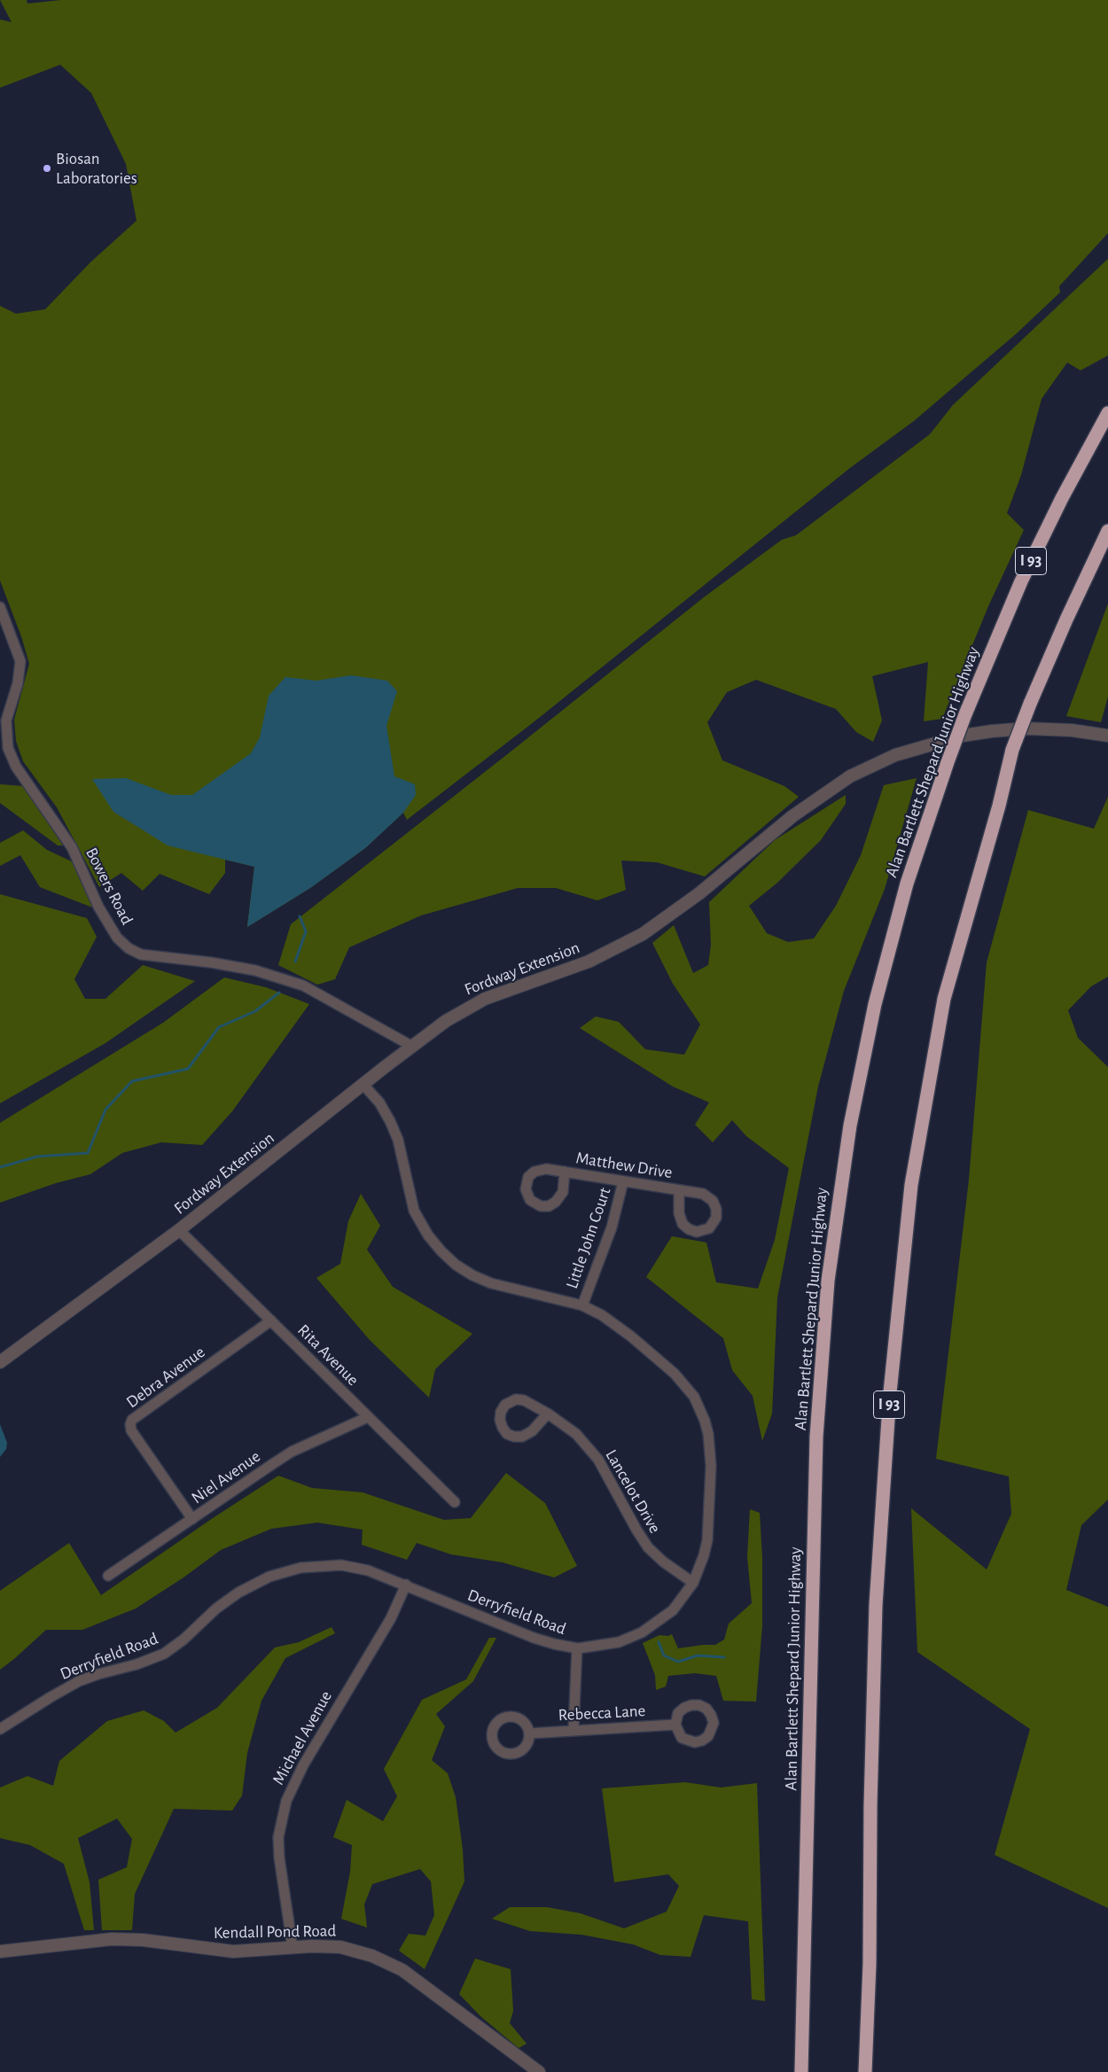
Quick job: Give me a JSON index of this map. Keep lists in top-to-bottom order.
{
  "streets": {
    "highway": ["I 93", "Alan Bartlett Shepard Junior Highway"],
    "street": [
      "Bowers Road",
      "Fordway Extension",
      "Matthew Drive",
      "Little John Court",
      "Rita Avenue",
      "Debra Avenue",
      "Niel Avenue",
      "Lancelot Drive",
      "Derryfield Road",
      "Rebecca Lane",
      "Michael Avenue",
      "Kendall Pond Road"
    ]
  },
  "crossings": [
    ["Bowers Road", "Fordway Extension"],
    ["Fordway Extension", "Rita Avenue"],
    ["Fordway Extension", "Derryfield Road"],
    ["Matthew Drive", "Little John Court"],
    ["Little John Court", "Derryfield Road"],
    ["Rita Avenue", "Debra Avenue"],
    ["Rita Avenue", "Niel Avenue"],
    ["Debra Avenue", "Niel Avenue"],
    ["Lancelot Drive", "Derryfield Road"],
    ["Derryfield Road", "Michael Avenue"],
    ["Michael Avenue", "Kendall Pond Road"]
  ],
  "places": ["Biosan Laboratories"]
}
